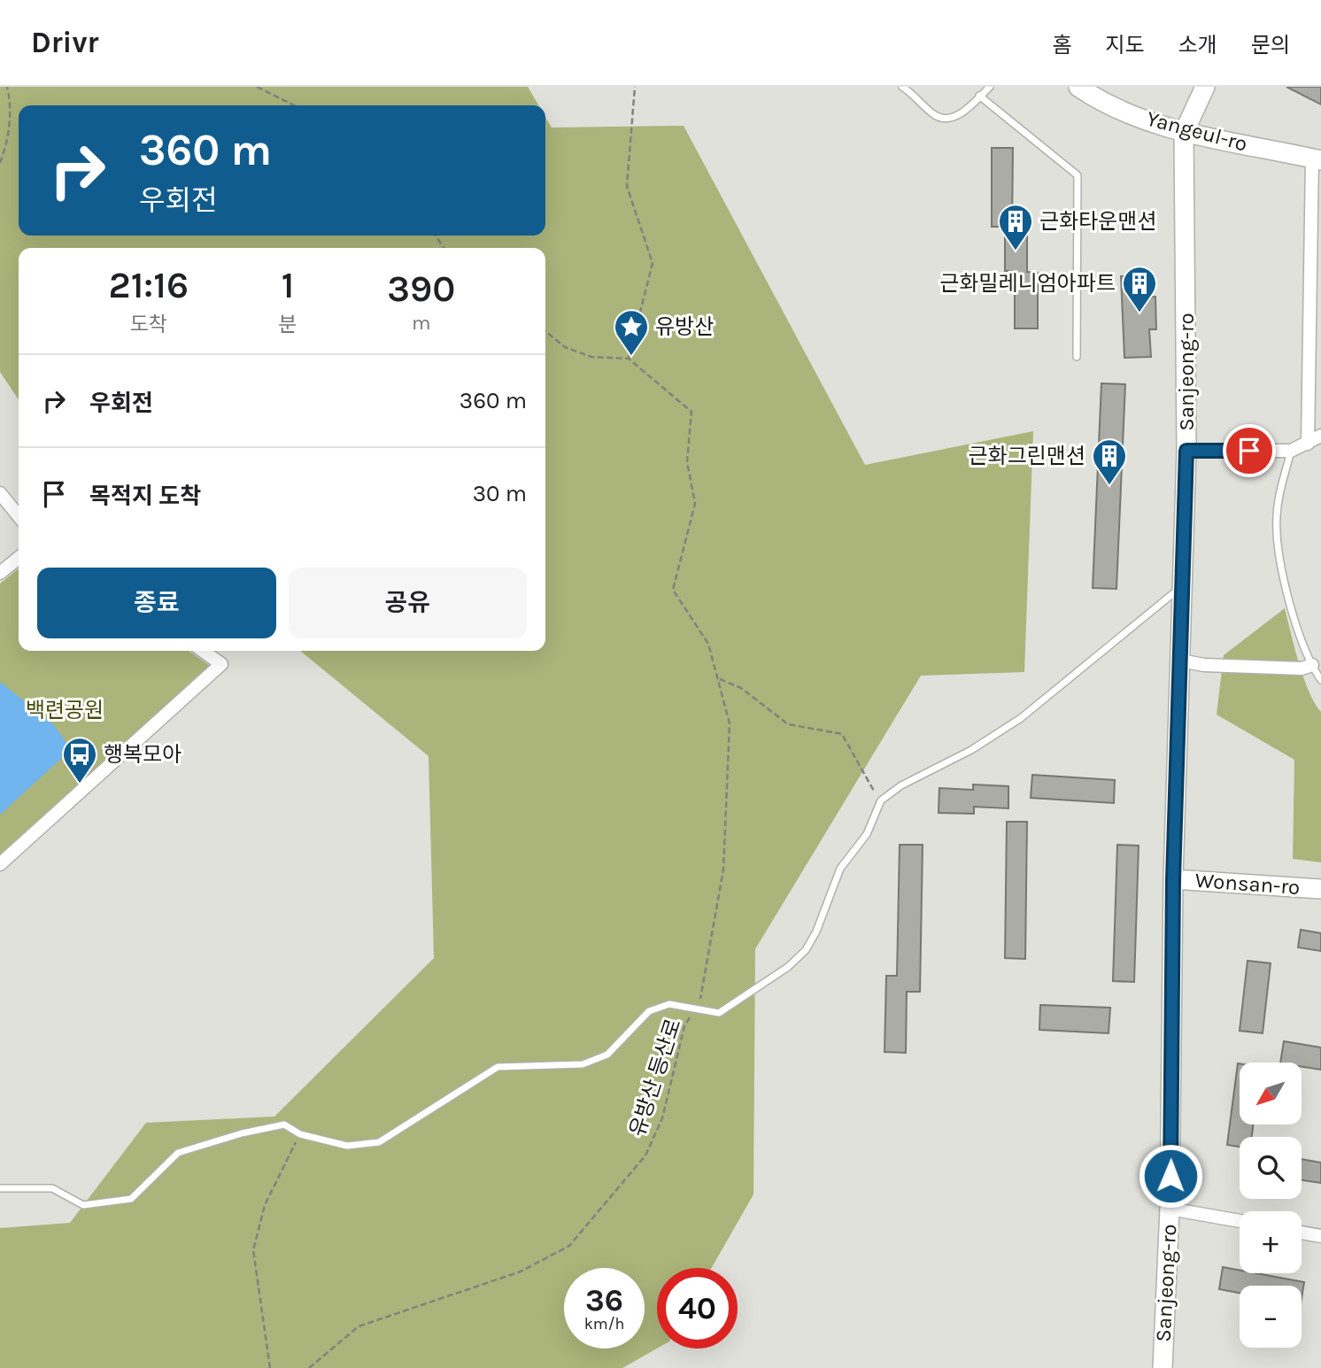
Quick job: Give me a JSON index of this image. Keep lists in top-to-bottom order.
{
  "streets": {
    "street": ["Yangeul-ro", "Sanjeong-ro", "Wonsan-ro"],
    "path": ["유방산 등산로"]
  },
  "crossings": [
    ["Yangeul-ro", "Sanjeong-ro"],
    ["Sanjeong-ro", "Wonsan-ro"]
  ],
  "parks": ["백련공원"],
  "places": {
    "building": ["근화타운맨션", "근화밀레니엄아파트", "근화그린맨션"],
    "place": ["유방산"],
    "bus stop": ["행복모아"]
  },
  "north": "bottom left",
  "page": {
    "header": "Drivr",
    "nav": [
      "홈",
      "지도",
      "소개",
      "문의"
    ],
    "turn": ["360 m", "우회전"],
    "eta": [
      "21:16",
      "도착",
      "1",
      "분",
      "390",
      "m"
    ],
    "list": [
      {
        "name": "우회전",
        "value": "360 m"
      },
      {
        "name": "목적지 도착",
        "value": "30 m"
      }
    ],
    "buttons": ["종료", "공유"],
    "map_buttons": ["+", "−"],
    "speed": "36 km/h",
    "limit": "40"
  }
}
